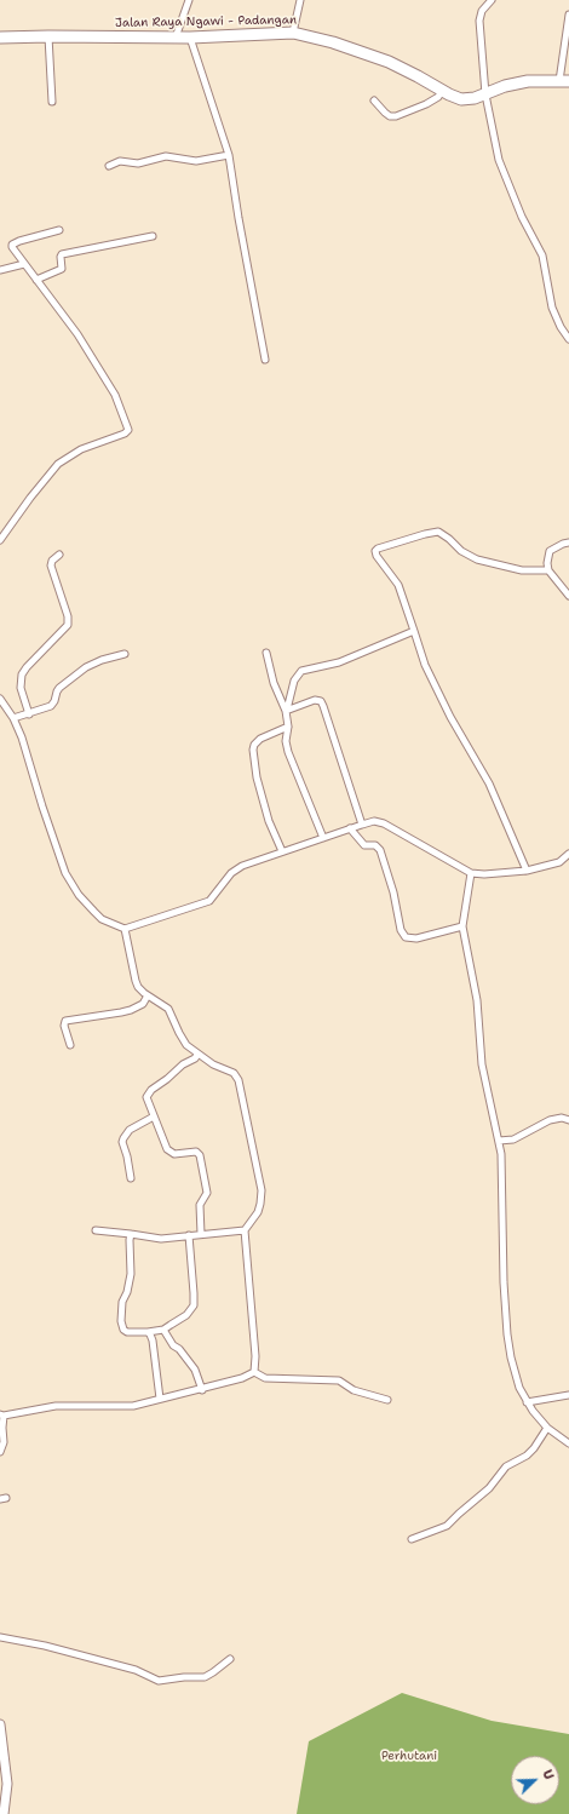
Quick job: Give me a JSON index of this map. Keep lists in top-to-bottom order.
{
  "streets": {
    "highway": ["Jalan Raya Ngawi - Padangan"]
  },
  "parks": ["Perhutani"],
  "north": "top right"
}
